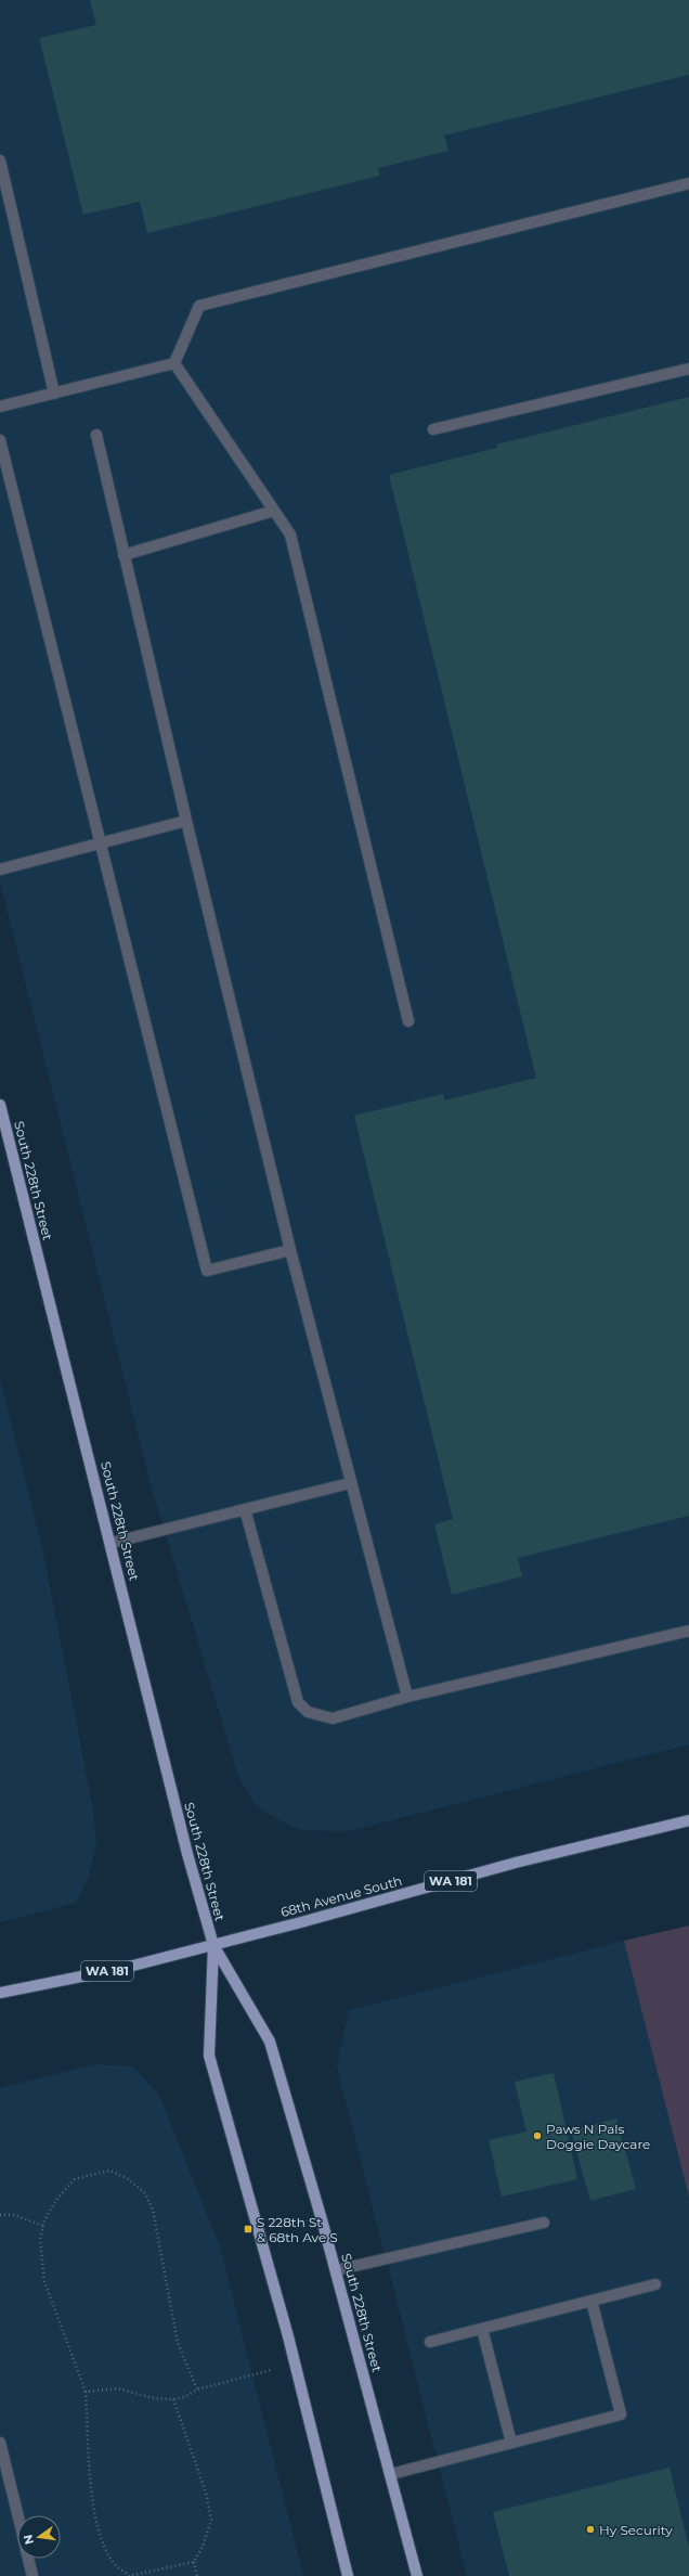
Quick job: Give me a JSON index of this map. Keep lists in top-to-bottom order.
{
  "streets": {
    "main road": ["South 228th Street", "WA 181", "68th Avenue South"]
  },
  "crossings": [
    ["South 228th Street", "68th Avenue South"]
  ],
  "places": {
    "other": ["Paws N Pals Doggie Daycare", "Hy Security"],
    "transit": ["S 228th St & 68th Ave S"]
  },
  "north": "left"
}
